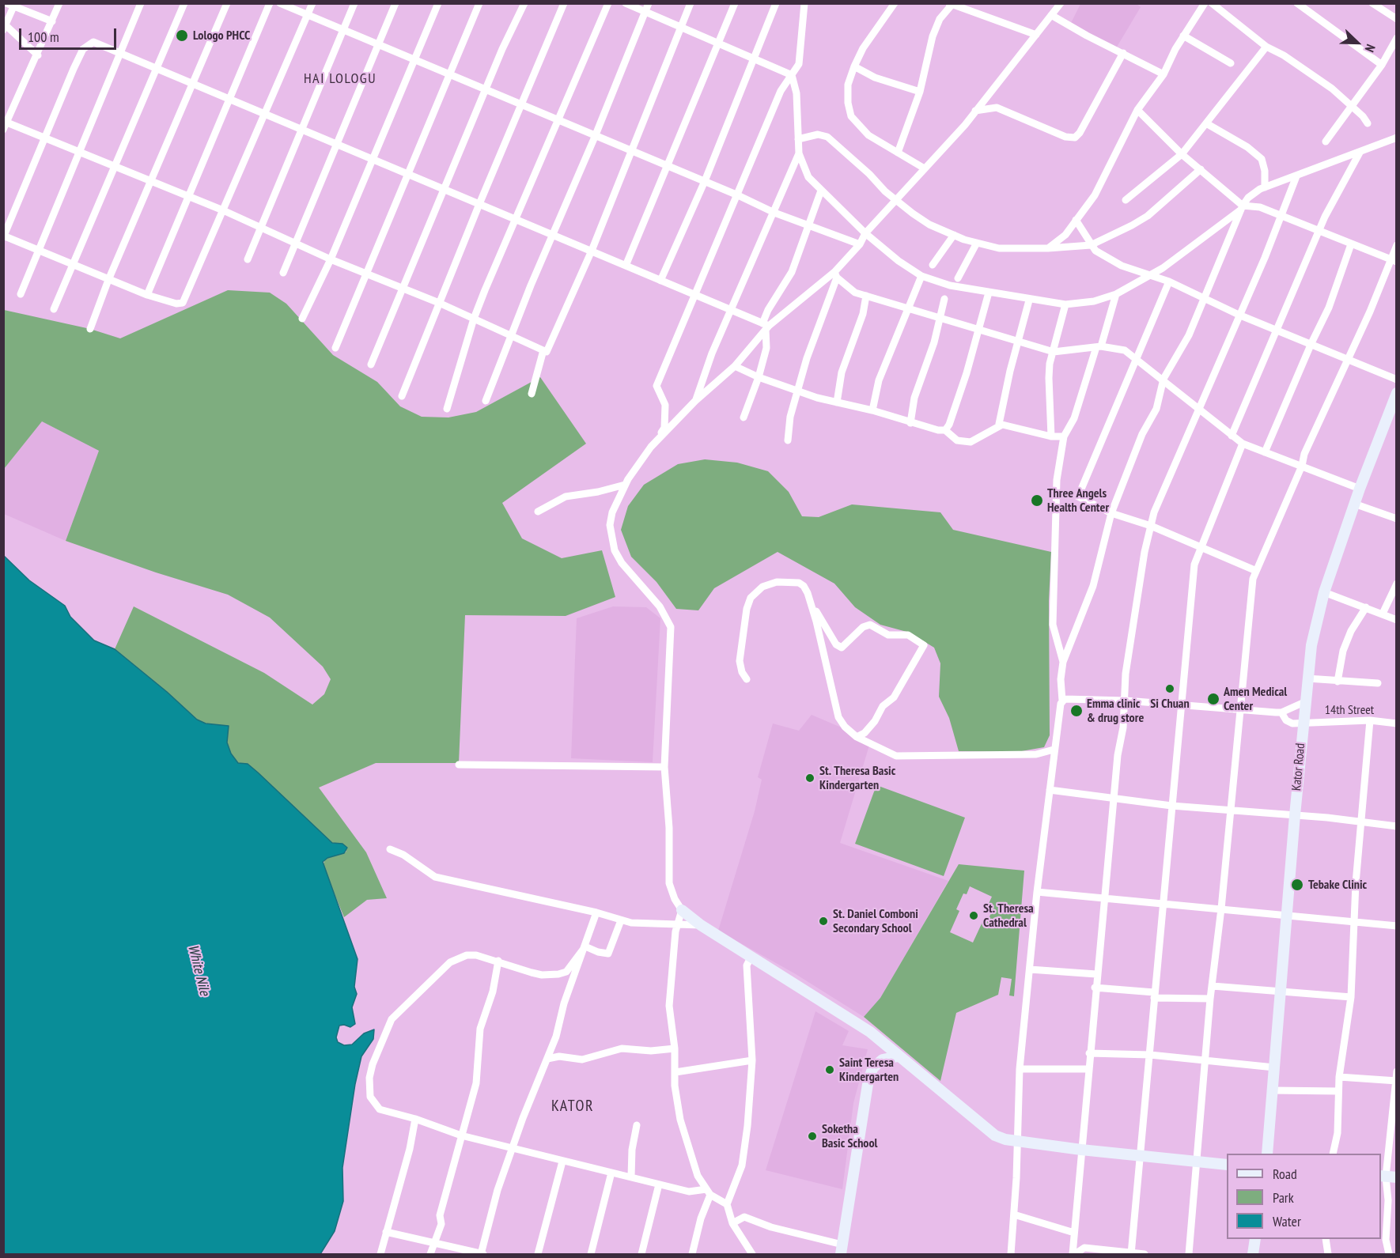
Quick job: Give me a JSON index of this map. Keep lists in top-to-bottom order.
{
  "streets": {
    "street": ["14th Street", "Kator Road"]
  },
  "crossings": [
    ["14th Street", "Kator Road"]
  ],
  "districts": ["HAI LOLOGU", "KATOR"],
  "water": ["White Nile"],
  "places": [
    "Lologo PHCC",
    "Three Angels Health Center",
    "Si Chuan",
    "Amen Medical Center",
    "Emma clinic & drug store",
    "St. Theresa Basic Kindergarten",
    "Tebake Clinic",
    "St. Theresa Cathedral",
    "St. Daniel Comboni Secondary School",
    "Saint Teresa Kindergarten",
    "Soketha Basic School"
  ],
  "legend": ["Road", "Park", "Water"],
  "scale_bar": "100 m",
  "north": "bottom right"
}
